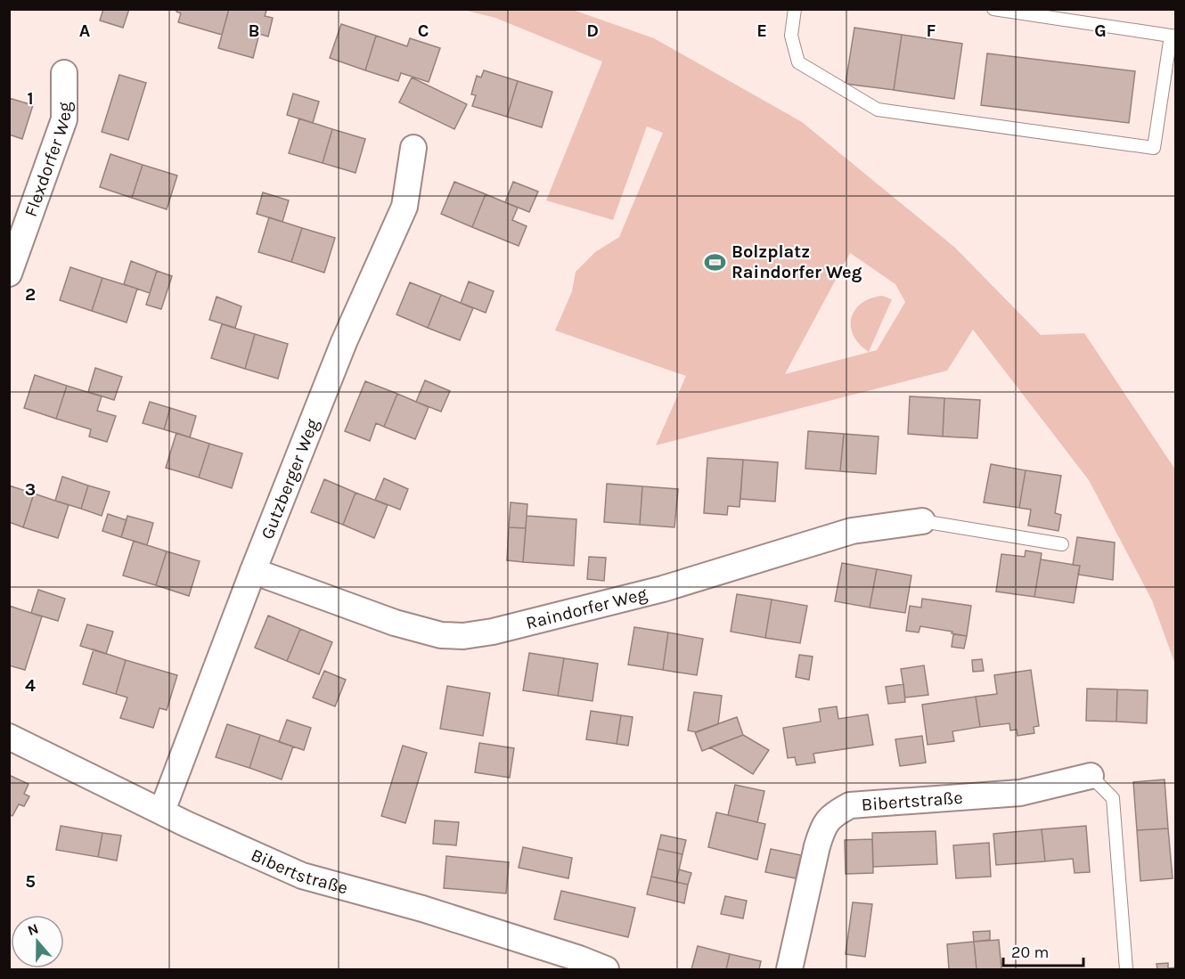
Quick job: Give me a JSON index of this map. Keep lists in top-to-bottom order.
{
  "streets": {
    "street": [
      "Flexdorfer Weg",
      "Gutzberger Weg",
      "Raindorfer Weg",
      "Bibertstraße"
    ]
  },
  "crossings": [
    ["Gutzberger Weg", "Raindorfer Weg"],
    ["Gutzberger Weg", "Bibertstraße"]
  ],
  "places": {
    "sports": ["Bolzplatz Raindorfer Weg"]
  },
  "scale_bar": "20 m",
  "north": "top",
  "grid": {
    "columns": [
      "A",
      "B",
      "C",
      "D",
      "E",
      "F",
      "G"
    ],
    "rows": [
      "1",
      "2",
      "3",
      "4",
      "5"
    ]
  }
}
